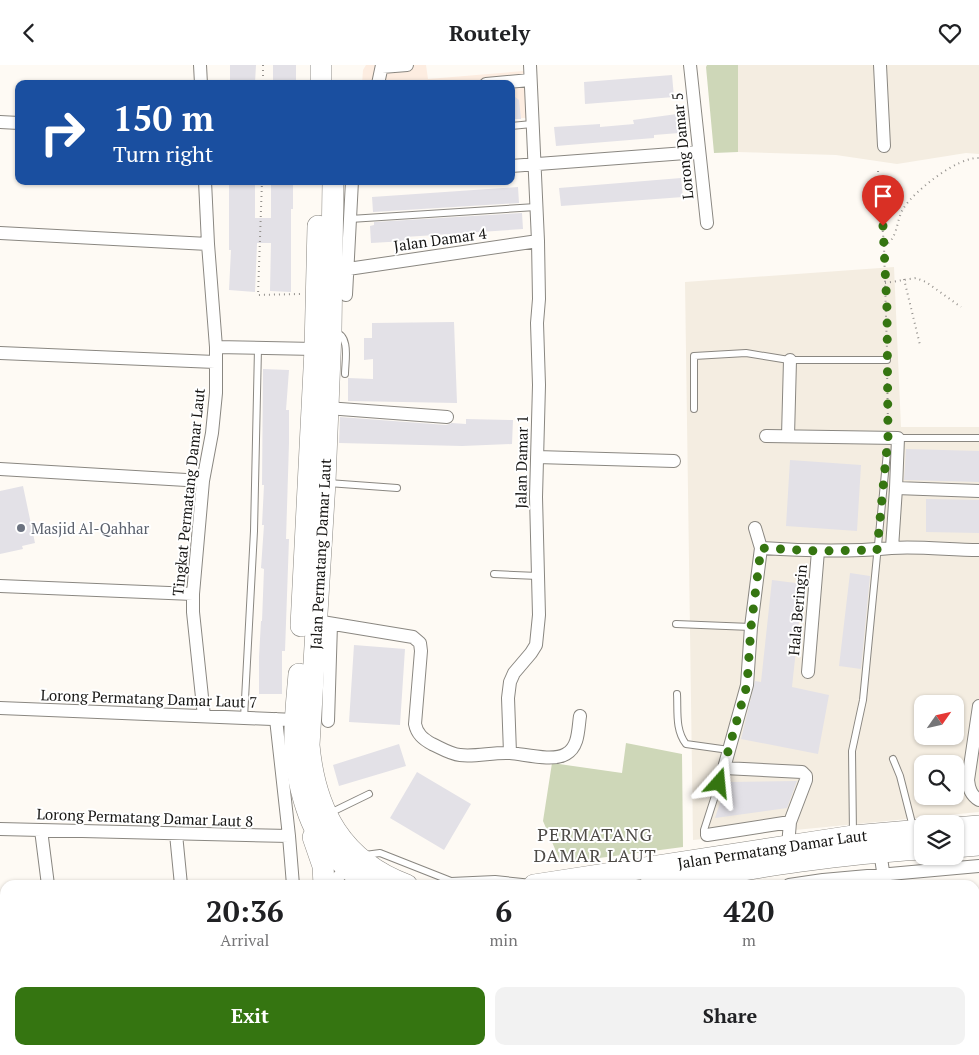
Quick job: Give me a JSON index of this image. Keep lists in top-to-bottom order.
{
  "streets": {
    "highway": ["Jalan Permatang Damar Laut"],
    "street": [
      "Lorong Damar 5",
      "Jalan Damar 4",
      "Jalan Damar 1",
      "Tingkat Permatang Damar Laut",
      "Hala Beringin",
      "Lorong Permatang Damar Laut 7",
      "Lorong Permatang Damar Laut 8"
    ]
  },
  "crossings": [
    ["Jalan Damar 4", "Jalan Damar 1"],
    ["Tingkat Permatang Damar Laut", "Lorong Permatang Damar Laut 7"],
    ["Jalan Permatang Damar Laut", "Lorong Permatang Damar Laut 7"]
  ],
  "districts": ["PERMATANG DAMAR LAUT"],
  "places": ["Masjid Al-Qahhar"],
  "north": "top right",
  "page": {
    "header": "Routely",
    "turn": ["150 m", "Turn right"],
    "eta": [
      "20:36",
      "Arrival",
      "6",
      "min",
      "420",
      "m"
    ],
    "buttons": ["Exit", "Share"]
  }
}
